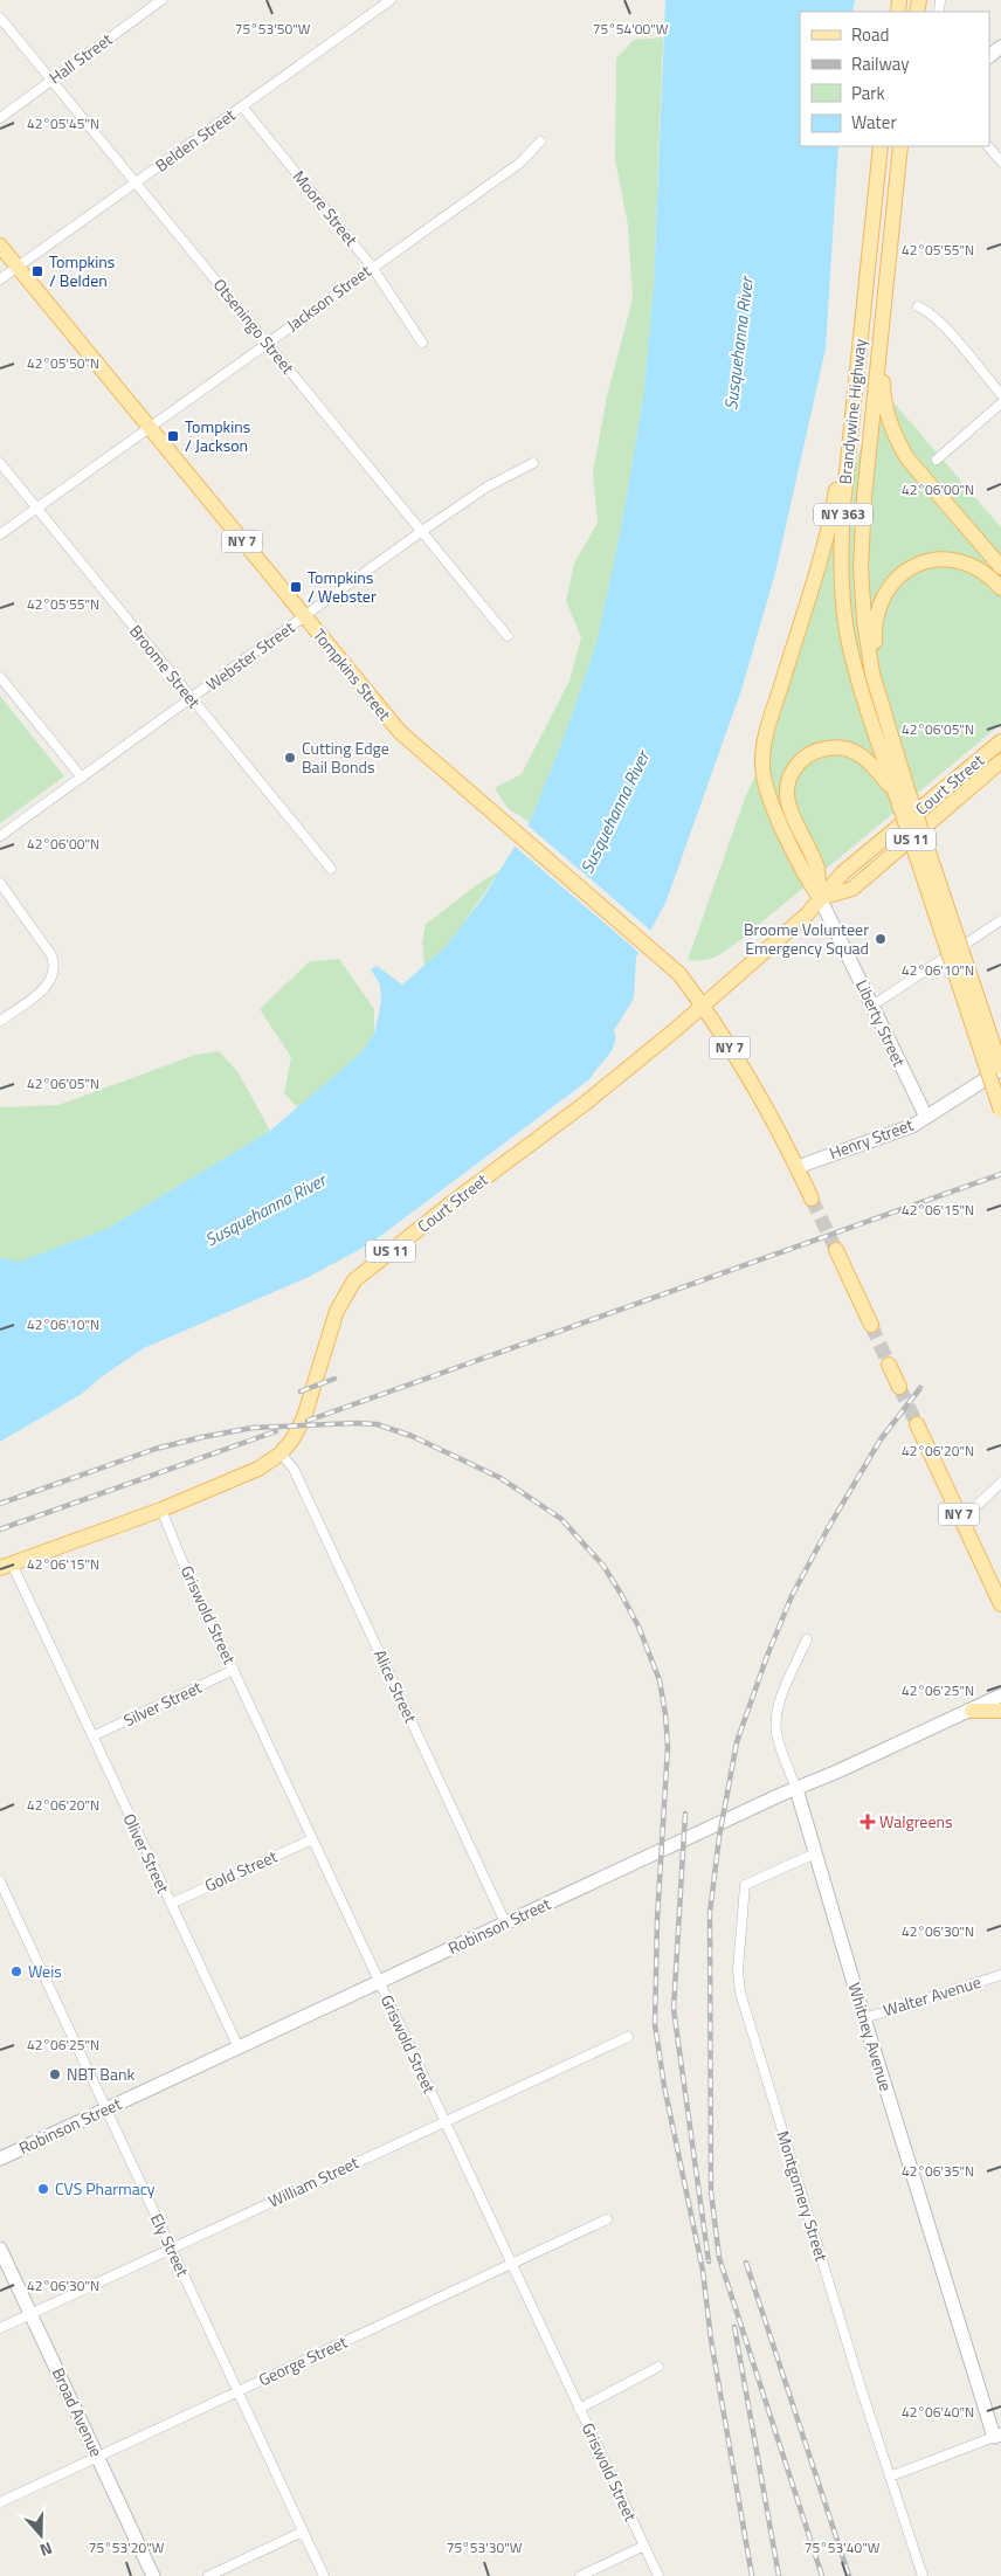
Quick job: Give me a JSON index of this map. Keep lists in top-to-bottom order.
{
  "streets": {
    "main road": [
      "Brandywine Highway",
      "NY 363",
      "NY 7",
      "Tompkins Street",
      "Court Street",
      "US 11"
    ],
    "street": [
      "Hall Street",
      "Belden Street",
      "Moore Street",
      "Jackson Street",
      "Otseningo Street",
      "Webster Street",
      "Broome Street",
      "Liberty Street",
      "Henry Street",
      "Griswold Street",
      "Alice Street",
      "Silver Street",
      "Oliver Street",
      "Gold Street",
      "Robinson Street",
      "Walter Avenue",
      "Whitney Avenue",
      "William Street",
      "Montgomery Street",
      "Ely Street",
      "George Street",
      "Broad Avenue"
    ]
  },
  "crossings": [
    ["Hall Street", "Otseningo Street"],
    ["Belden Street", "Moore Street"],
    ["Belden Street", "Otseningo Street"],
    ["Belden Street", "Tompkins Street"],
    ["Moore Street", "Jackson Street"],
    ["Jackson Street", "Otseningo Street"],
    ["Jackson Street", "Broome Street"],
    ["Jackson Street", "Tompkins Street"],
    ["Otseningo Street", "Webster Street"],
    ["Brandywine Highway", "Henry Street"],
    ["NY 7", "Tompkins Street"],
    ["NY 7", "Court Street"],
    ["NY 7", "Henry Street"],
    ["Webster Street", "Broome Street"],
    ["Webster Street", "Tompkins Street"],
    ["Tompkins Street", "Court Street"],
    ["Court Street", "Liberty Street"],
    ["Court Street", "Griswold Street"],
    ["Court Street", "Alice Street"],
    ["Court Street", "Oliver Street"],
    ["Liberty Street", "Henry Street"],
    ["Griswold Street", "Silver Street"],
    ["Griswold Street", "Gold Street"],
    ["Griswold Street", "Robinson Street"],
    ["Griswold Street", "William Street"],
    ["Griswold Street", "George Street"],
    ["Alice Street", "Robinson Street"],
    ["Silver Street", "Oliver Street"],
    ["Oliver Street", "Gold Street"],
    ["Oliver Street", "Robinson Street"],
    ["Robinson Street", "Whitney Avenue"],
    ["Robinson Street", "Ely Street"],
    ["Walter Avenue", "Whitney Avenue"],
    ["Whitney Avenue", "Montgomery Street"],
    ["William Street", "Ely Street"],
    ["William Street", "Broad Avenue"],
    ["Ely Street", "George Street"],
    ["George Street", "Broad Avenue"]
  ],
  "water": ["Susquehanna River"],
  "places": {
    "transit": ["Tompkins / Belden", "Tompkins / Jackson", "Tompkins / Webster"],
    "other": [
      "Cutting Edge Bail Bonds",
      "Broome Volunteer Emergency Squad",
      "Weis",
      "NBT Bank",
      "CVS Pharmacy"
    ],
    "health": ["Walgreens"]
  },
  "legend": [
    "Road",
    "Railway",
    "Park",
    "Water"
  ],
  "north": "bottom",
  "coordinates": [
    "75°53'50\"W",
    "75°54'00\"W",
    "42°05'45\"N",
    "42°05'55\"N",
    "42°05'50\"N",
    "42°06'00\"N",
    "42°06'05\"N",
    "42°06'10\"N",
    "42°06'15\"N",
    "42°06'20\"N",
    "42°06'25\"N",
    "42°06'30\"N",
    "42°06'35\"N",
    "42°06'40\"N",
    "75°53'20\"W",
    "75°53'30\"W",
    "75°53'40\"W"
  ]
}
